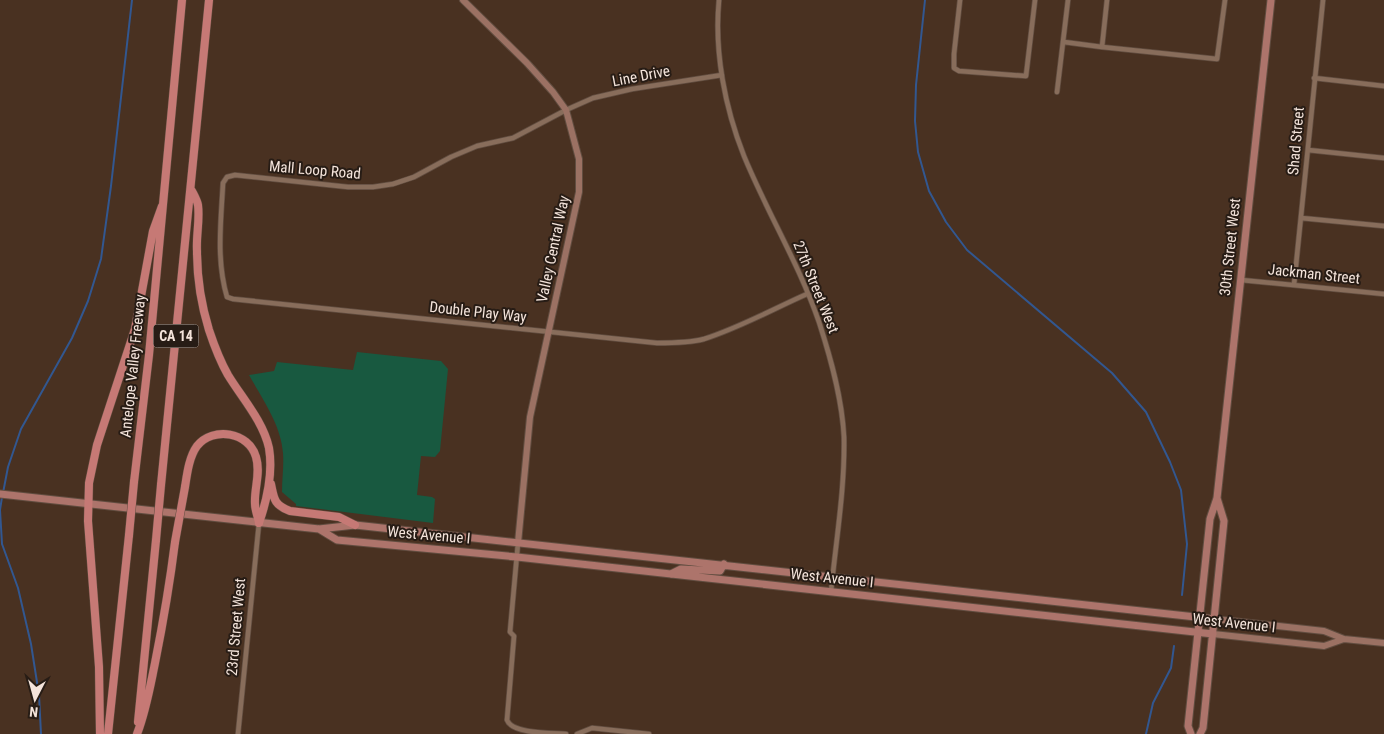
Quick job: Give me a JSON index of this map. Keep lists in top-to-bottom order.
{
  "streets": {
    "highway": ["CA 14", "Antelope Valley Freeway"],
    "main road": ["30th Street West", "West Avenue I"],
    "street": [
      "Line Drive",
      "Shad Street",
      "Mall Loop Road",
      "Valley Central Way",
      "Jackman Street",
      "27th Street West",
      "Double Play Way",
      "23rd Street West"
    ]
  },
  "crossings": [
    ["Line Drive", "Mall Loop Road"],
    ["Line Drive", "Valley Central Way"],
    ["Line Drive", "27th Street West"],
    ["Shad Street", "Jackman Street"],
    ["Mall Loop Road", "Valley Central Way"],
    ["Mall Loop Road", "Double Play Way"],
    ["30th Street West", "Jackman Street"],
    ["30th Street West", "West Avenue I"],
    ["Valley Central Way", "Double Play Way"],
    ["Valley Central Way", "West Avenue I"],
    ["27th Street West", "Double Play Way"],
    ["27th Street West", "West Avenue I"],
    ["West Avenue I", "23rd Street West"]
  ],
  "north": "bottom"
}
